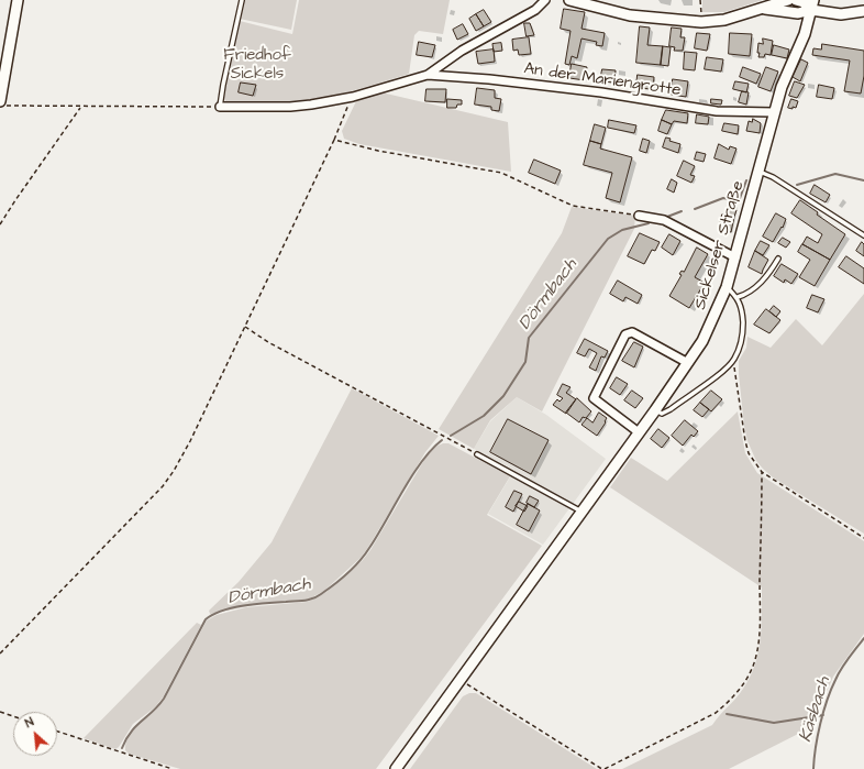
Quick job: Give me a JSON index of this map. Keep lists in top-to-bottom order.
{
  "streets": {
    "main road": ["Sickelser Straße"],
    "street": ["An der Mariengrotte"]
  },
  "crossings": [
    ["An der Mariengrotte", "Sickelser Straße"]
  ],
  "water": ["Dörmbach", "Käsbach"],
  "parks": ["Friedhof Sickels"],
  "north": "top left"
}
